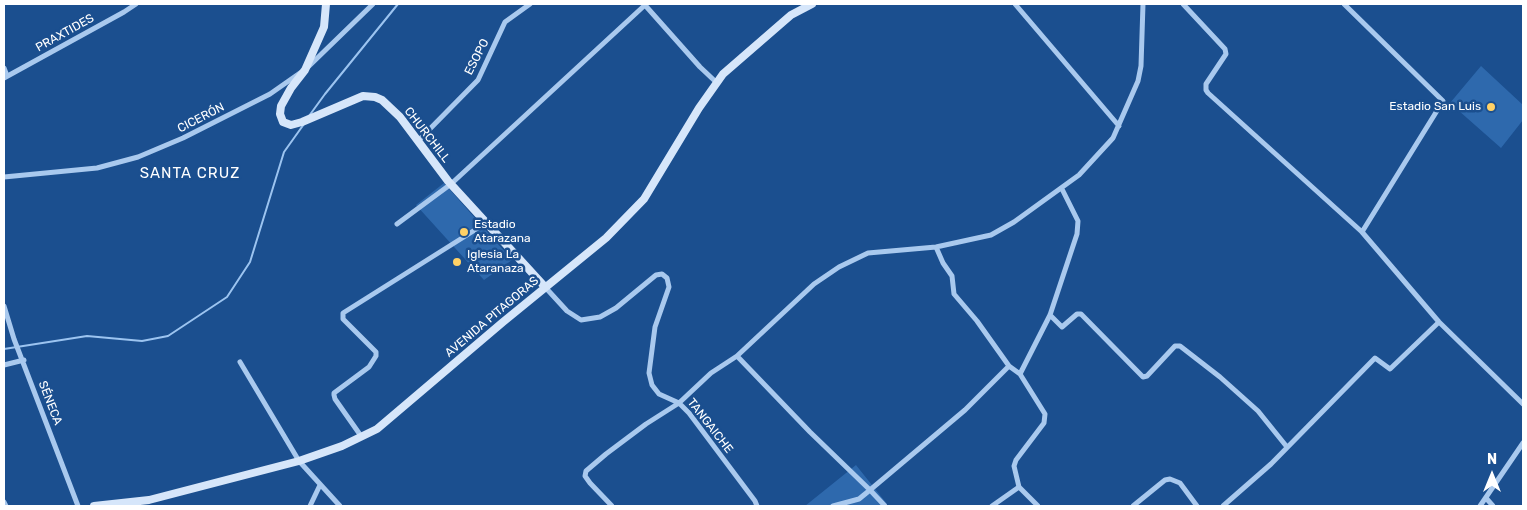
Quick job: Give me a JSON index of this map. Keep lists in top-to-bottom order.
{
  "streets": {
    "main road": ["CHURCHILL", "AVENIDA PITAGORAS"],
    "street": [
      "PRAXTIDES",
      "ESOPO",
      "CICERÓN",
      "SÉNECA",
      "TANGAICHE"
    ]
  },
  "crossings": [
    ["ESOPO", "CHURCHILL"],
    ["CICERÓN", "CHURCHILL"],
    ["CHURCHILL", "AVENIDA PITAGORAS"],
    ["CHURCHILL", "TANGAICHE"],
    ["AVENIDA PITAGORAS", "TANGAICHE"]
  ],
  "districts": ["SANTA CRUZ"],
  "places": ["Estadio San Luis", "Estadio Atarazana", "Iglesia La Ataranaza"],
  "north": "top"
}
